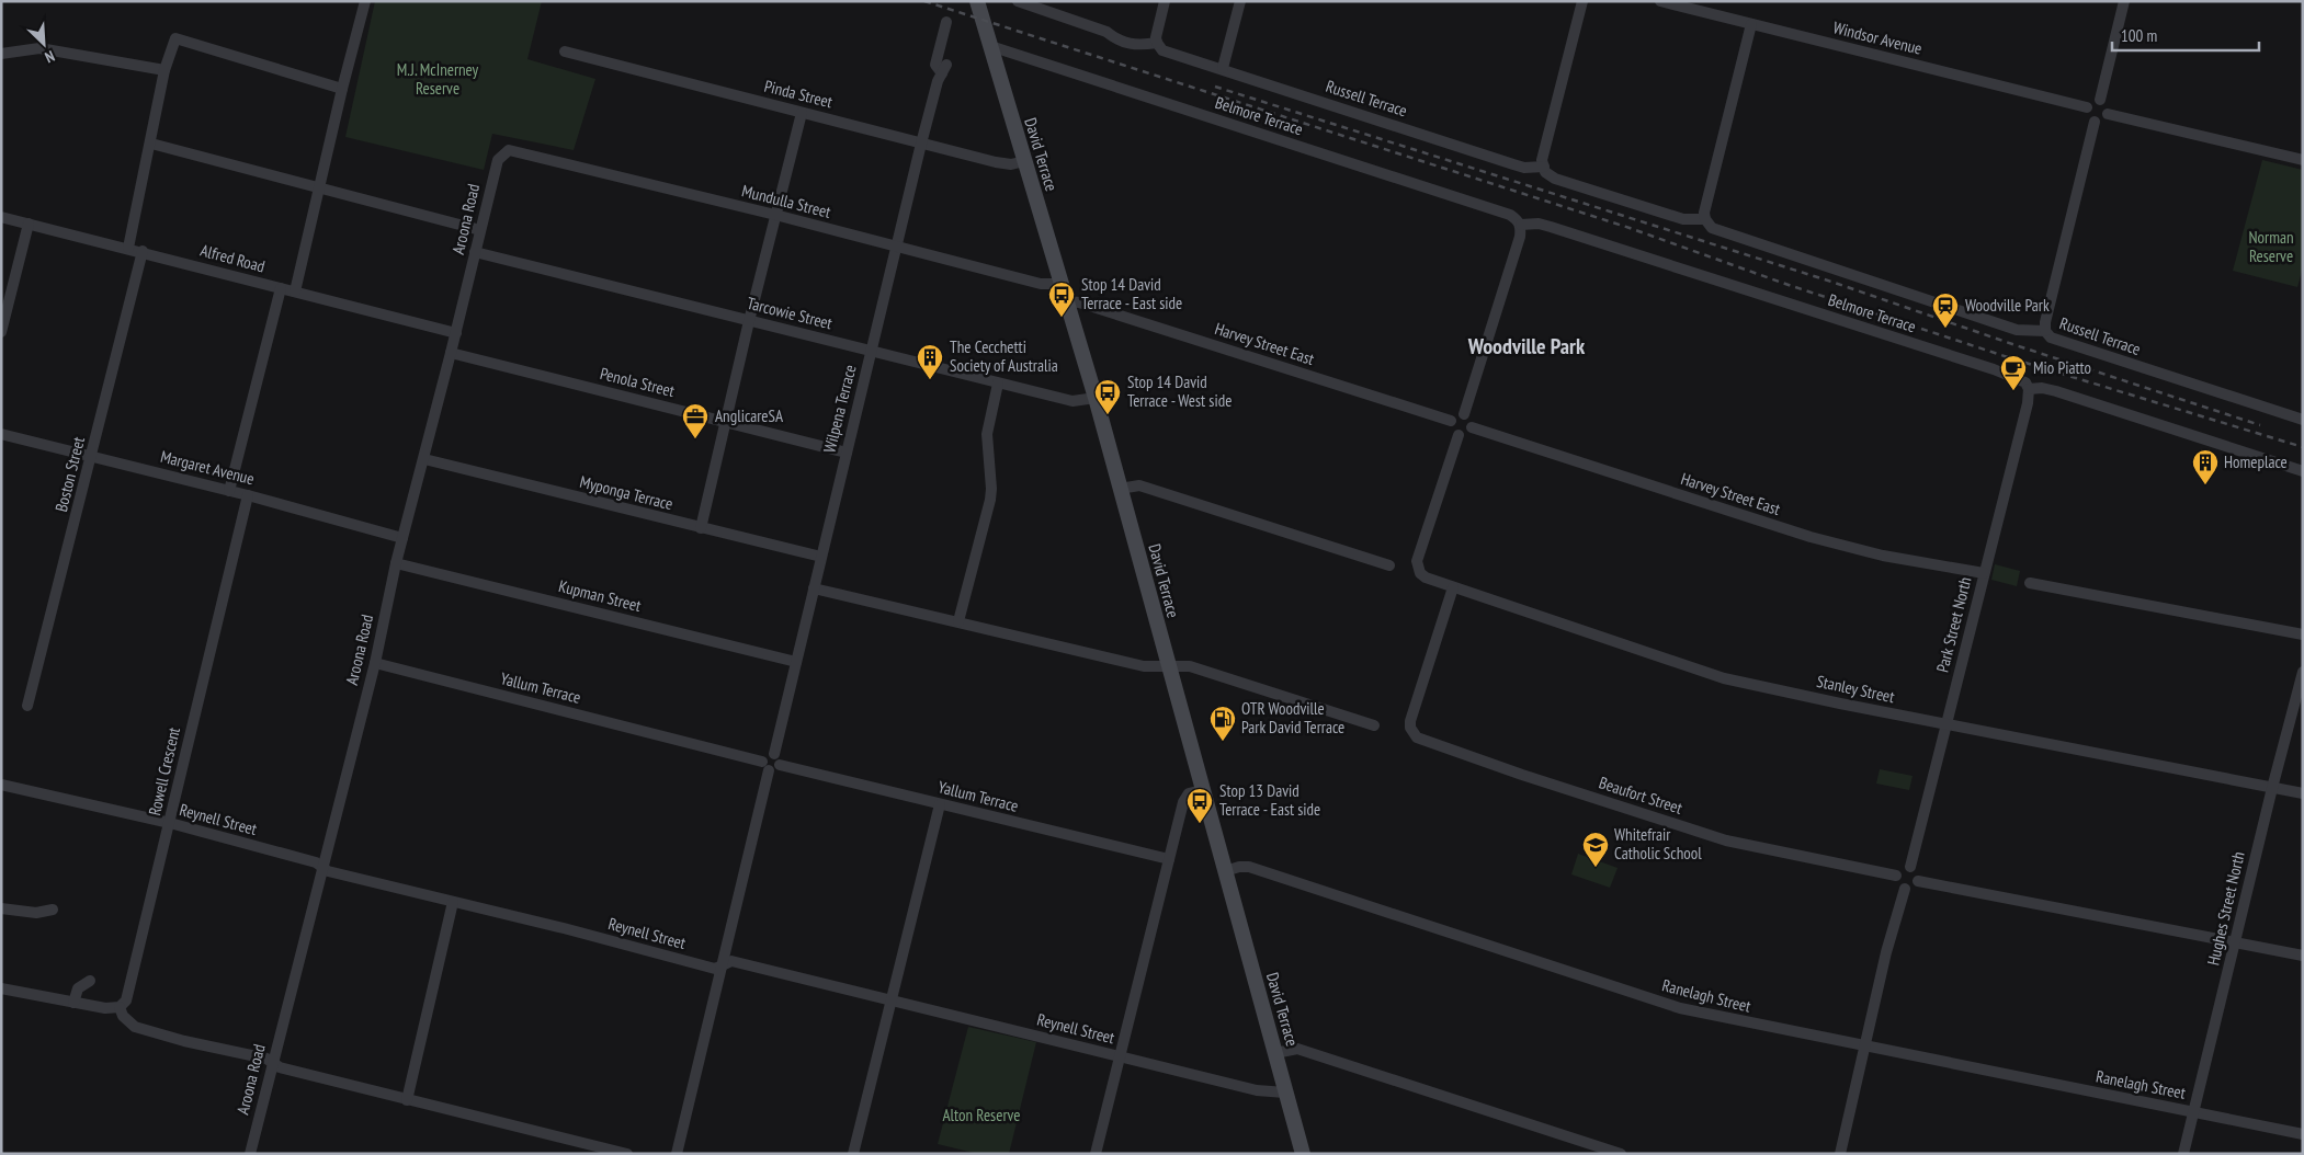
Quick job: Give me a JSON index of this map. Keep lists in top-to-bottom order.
{
  "streets": {
    "main road": ["David Terrace"],
    "street": [
      "Windsor Avenue",
      "Pinda Street",
      "Russell Terrace",
      "Belmore Terrace",
      "Mundulla Street",
      "Aroona Road",
      "Alfred Road",
      "Tarcowie Street",
      "Harvey Street East",
      "Penola Street",
      "Wilpena Terrace",
      "Margaret Avenue",
      "Boston Street",
      "Myponga Terrace",
      "Kupman Street",
      "Park Street North",
      "Yallum Terrace",
      "Stanley Street",
      "Rowell Crescent",
      "Beaufort Street",
      "Reynell Street",
      "Hughes Street North",
      "Ranelagh Street"
    ]
  },
  "crossings": [
    ["Pinda Street", "David Terrace"],
    ["Pinda Street", "Wilpena Terrace"],
    ["Belmore Terrace", "David Terrace"],
    ["Belmore Terrace", "Park Street North"],
    ["David Terrace", "Mundulla Street"],
    ["David Terrace", "Tarcowie Street"],
    ["David Terrace", "Harvey Street East"],
    ["David Terrace", "Reynell Street"],
    ["David Terrace", "Ranelagh Street"],
    ["Mundulla Street", "Aroona Road"],
    ["Mundulla Street", "Wilpena Terrace"],
    ["Aroona Road", "Alfred Road"],
    ["Aroona Road", "Tarcowie Street"],
    ["Aroona Road", "Penola Street"],
    ["Aroona Road", "Margaret Avenue"],
    ["Aroona Road", "Myponga Terrace"],
    ["Aroona Road", "Kupman Street"],
    ["Aroona Road", "Yallum Terrace"],
    ["Aroona Road", "Reynell Street"],
    ["Alfred Road", "Boston Street"],
    ["Tarcowie Street", "Wilpena Terrace"],
    ["Harvey Street East", "Park Street North"],
    ["Harvey Street East", "Stanley Street"],
    ["Penola Street", "Wilpena Terrace"],
    ["Wilpena Terrace", "Myponga Terrace"],
    ["Wilpena Terrace", "Kupman Street"],
    ["Wilpena Terrace", "Yallum Terrace"],
    ["Margaret Avenue", "Boston Street"],
    ["Margaret Avenue", "Rowell Crescent"],
    ["Park Street North", "Stanley Street"],
    ["Park Street North", "Beaufort Street"],
    ["Stanley Street", "Beaufort Street"],
    ["Stanley Street", "Hughes Street North"],
    ["Rowell Crescent", "Reynell Street"],
    ["Hughes Street North", "Ranelagh Street"]
  ],
  "districts": ["Woodville Park"],
  "parks": ["M.J. McInerney Reserve", "Norman Reserve", "Alton Reserve"],
  "places": {
    "bus stop": ["Stop 14 David Terrace - East side", "Stop 14 David Terrace - West side", "Stop 13 David Terrace - East side"],
    "station": ["Woodville Park"],
    "building": ["The Cecchetti Society of Australia", "Homeplace"],
    "cafe": ["Mio Piatto"],
    "office": ["AnglicareSA"],
    "fuel station": ["OTR Woodville Park David Terrace"],
    "school or university": ["Whitefrair Catholic School"]
  },
  "scale_bar": "100 m",
  "north": "bottom right"
}
